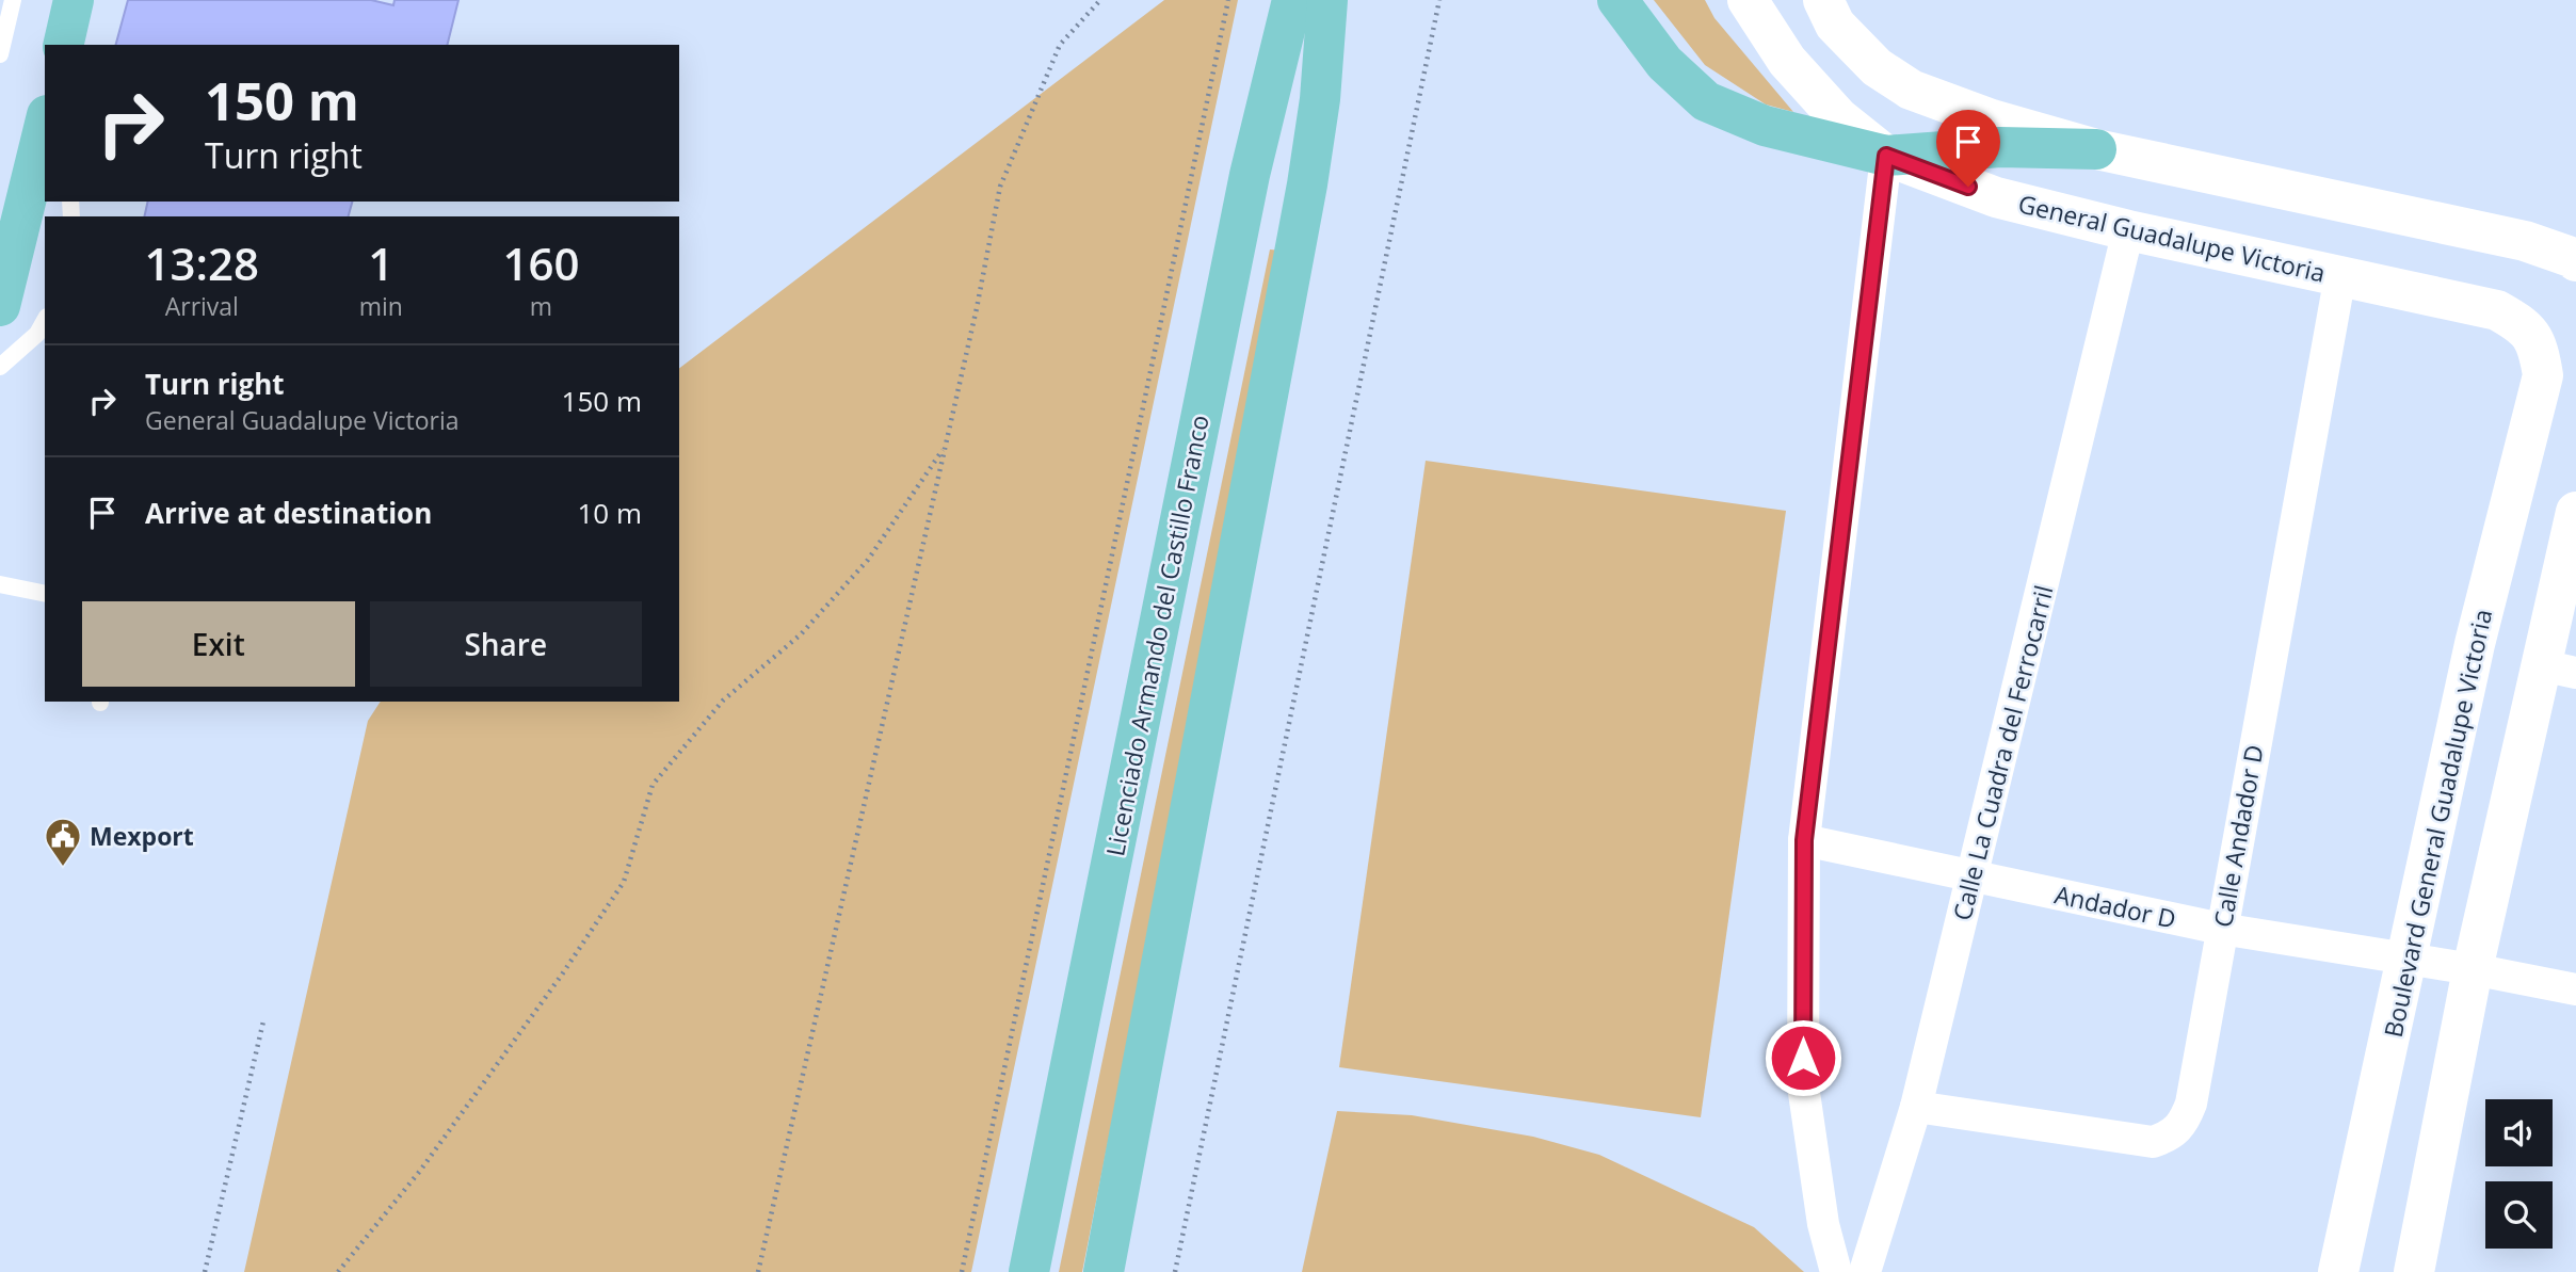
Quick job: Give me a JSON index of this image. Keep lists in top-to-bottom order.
{
  "streets": {
    "main road": ["General Guadalupe Victoria", "Licenciado Armando del Castillo Franco", "Boulevard General Guadalupe Victoria"],
    "street": ["Calle La Cuadra del Ferrocarril", "Calle Andador D", "Andador D"]
  },
  "crossings": [
    ["General Guadalupe Victoria", "Calle La Cuadra del Ferrocarril"],
    ["General Guadalupe Victoria", "Boulevard General Guadalupe Victoria"],
    ["General Guadalupe Victoria", "Calle Andador D"],
    ["Calle La Cuadra del Ferrocarril", "Calle Andador D"],
    ["Calle La Cuadra del Ferrocarril", "Andador D"],
    ["Boulevard General Guadalupe Victoria", "Andador D"],
    ["Calle Andador D", "Andador D"]
  ],
  "places": {
    "public building": ["Mexport"]
  },
  "page": {
    "turn": ["150 m", "Turn right"],
    "eta": [
      "13:28",
      "Arrival",
      "1",
      "min",
      "160",
      "m"
    ],
    "list": [
      {
        "name": "Turn right",
        "note": "General Guadalupe Victoria",
        "value": "150 m"
      },
      {
        "name": "Arrive at destination",
        "value": "10 m"
      }
    ],
    "buttons": ["Exit", "Share"]
  }
}
